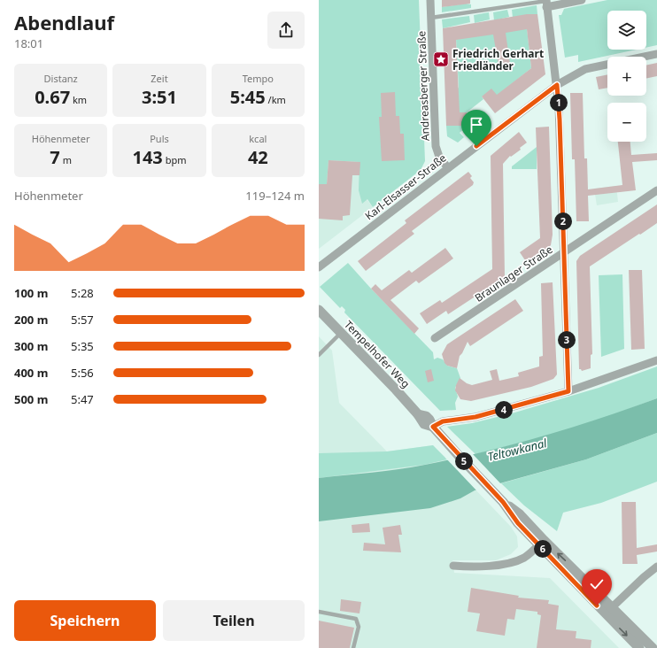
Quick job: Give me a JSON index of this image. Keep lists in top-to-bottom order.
{
  "streets": {
    "street": [
      "Andreasberger Straße",
      "Karl-Elsasser-Straße",
      "Braunlager Straße",
      "Tempelhofer Weg"
    ]
  },
  "crossings": [
    ["Andreasberger Straße", "Karl-Elsasser-Straße"]
  ],
  "water": ["Teltowkanal"],
  "places": {
    "place": ["Friedrich Gerhart Friedländer"]
  },
  "page": {
    "heading": ["Abendlauf", "18:01"],
    "map_buttons": ["+", "−"],
    "stats": [
      ["Distanz", "0.67 km"],
      ["Zeit", "3:51"],
      ["Tempo", "5:45 /km"],
      ["Höhenmeter", "7 m"],
      ["Puls", "143 bpm"],
      ["kcal", "42"]
    ],
    "pins": [
      "1",
      "2",
      "3",
      "4",
      "5",
      "6"
    ],
    "chart": ["Höhenmeter", "119–124 m"],
    "list": [
      {
        "name": "100 m",
        "note": "5:28"
      },
      {
        "name": "200 m",
        "note": "5:57"
      },
      {
        "name": "300 m",
        "note": "5:35"
      },
      {
        "name": "400 m",
        "note": "5:56"
      },
      {
        "name": "500 m",
        "note": "5:47"
      }
    ],
    "buttons": ["Speichern", "Teilen"]
  }
}
